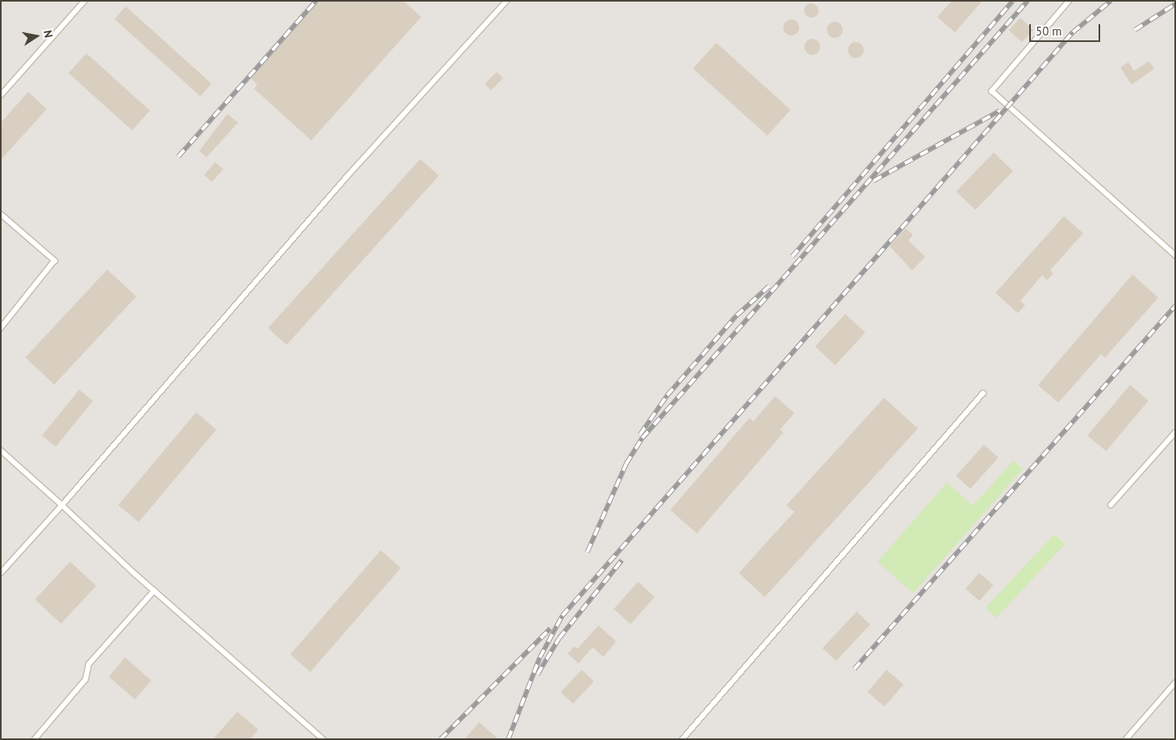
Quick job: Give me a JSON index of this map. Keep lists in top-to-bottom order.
{
  "scale_bar": "50 m",
  "north": "right"
}
